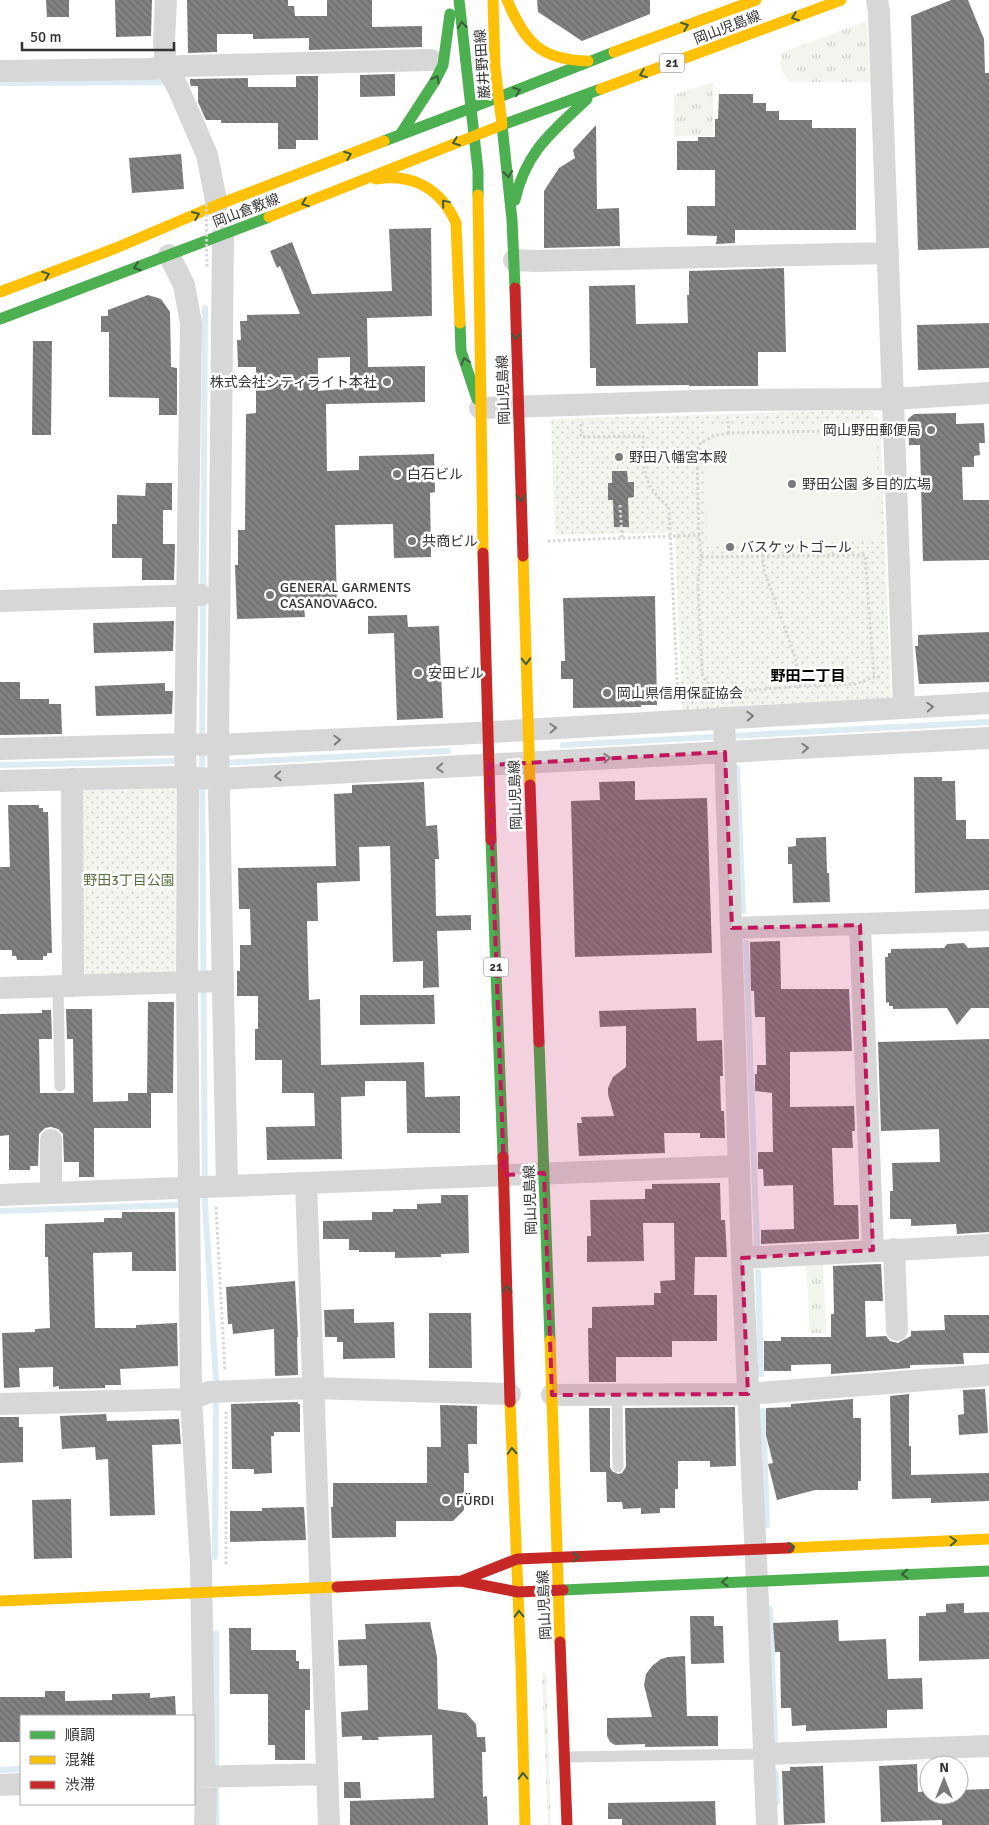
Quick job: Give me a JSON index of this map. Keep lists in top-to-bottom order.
{
  "streets": {
    "main road": [
      "岡山児島線",
      "21",
      "巌井野田線",
      "岡山倉敷線"
    ]
  },
  "crossings": [
    ["岡山児島線", "巌井野田線"],
    ["岡山児島線", "岡山倉敷線"],
    ["巌井野田線", "岡山倉敷線"]
  ],
  "districts": ["野田二丁目"],
  "parks": ["野田3丁目公園"],
  "places": [
    "株式会社シティライト本社",
    "岡山野田郵便局",
    "野田八幡宮本殿",
    "白石ビル",
    "野田公園 多目的広場",
    "共商ビル",
    "バスケットゴール",
    "GENERAL GARMENTS CASANOVA&CO.",
    "安田ビル",
    "岡山県信用保証協会",
    "FÜRDI"
  ],
  "legend": ["順調", "混雑", "渋滞"],
  "scale_bar": "50 m",
  "north": "top"
}
